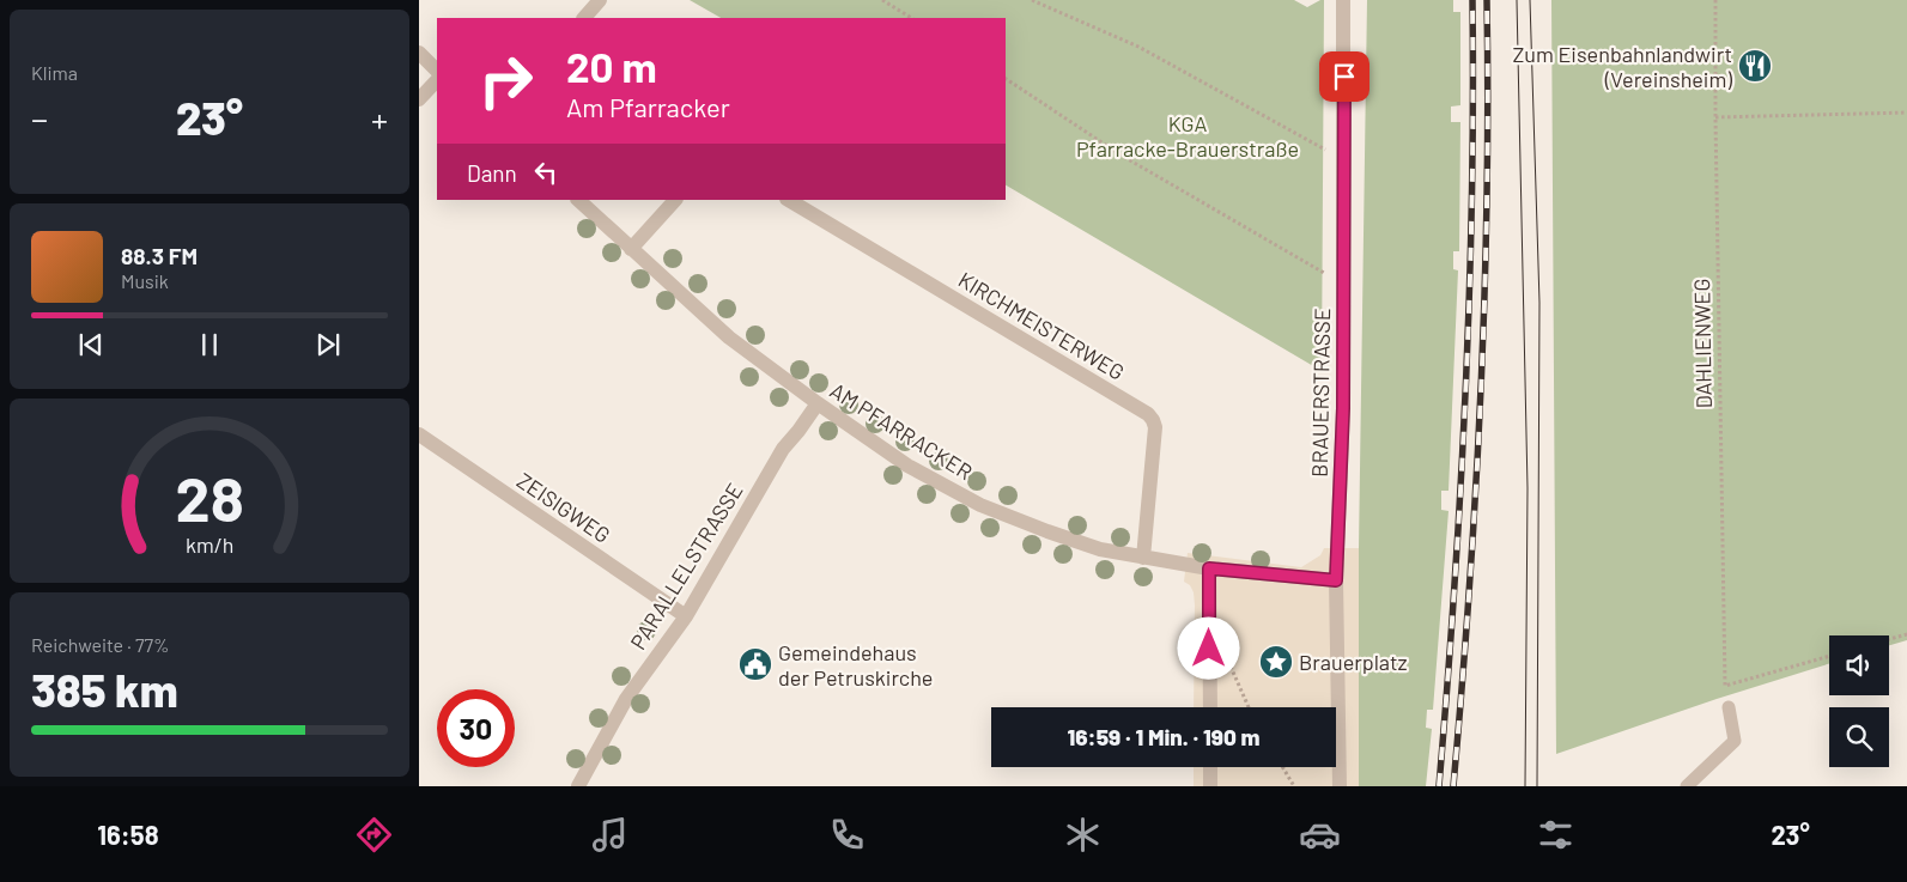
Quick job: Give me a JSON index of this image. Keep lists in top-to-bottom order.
{
  "streets": {
    "street": [
      "KIRCHMEISTERWEG",
      "BRAUERSTRASSE",
      "AM PFARRACKER",
      "ZEISIGWEG",
      "PARALLELSTRASSE"
    ],
    "path": ["DAHLIENWEG"]
  },
  "crossings": [
    ["KIRCHMEISTERWEG", "AM PFARRACKER"],
    ["BRAUERSTRASSE", "AM PFARRACKER"],
    ["AM PFARRACKER", "PARALLELSTRASSE"],
    ["ZEISIGWEG", "PARALLELSTRASSE"]
  ],
  "parks": ["KGA Pfarracke-Brauerstraße"],
  "places": {
    "restaurant": ["Zum Eisenbahnlandwirt (Vereinsheim)"],
    "place": ["Brauerplatz"],
    "public building": ["Gemeindehaus der Petruskirche"]
  },
  "page": {
    "tile": [
      "Klima",
      ["Reichweite · 77%", "385 km"]
    ],
    "turn": ["20 m", "Am Pfarracker"],
    "heat": ["−", "23°", "+"],
    "then": "Dann",
    "song": ["88.3 FM", "Musik"],
    "limit": "30",
    "trip": "16:59 · 1 Min. · 190 m",
    "tabs": ["16:58", "23°"],
    "gauge": ["28", "km/h"]
  }
}
